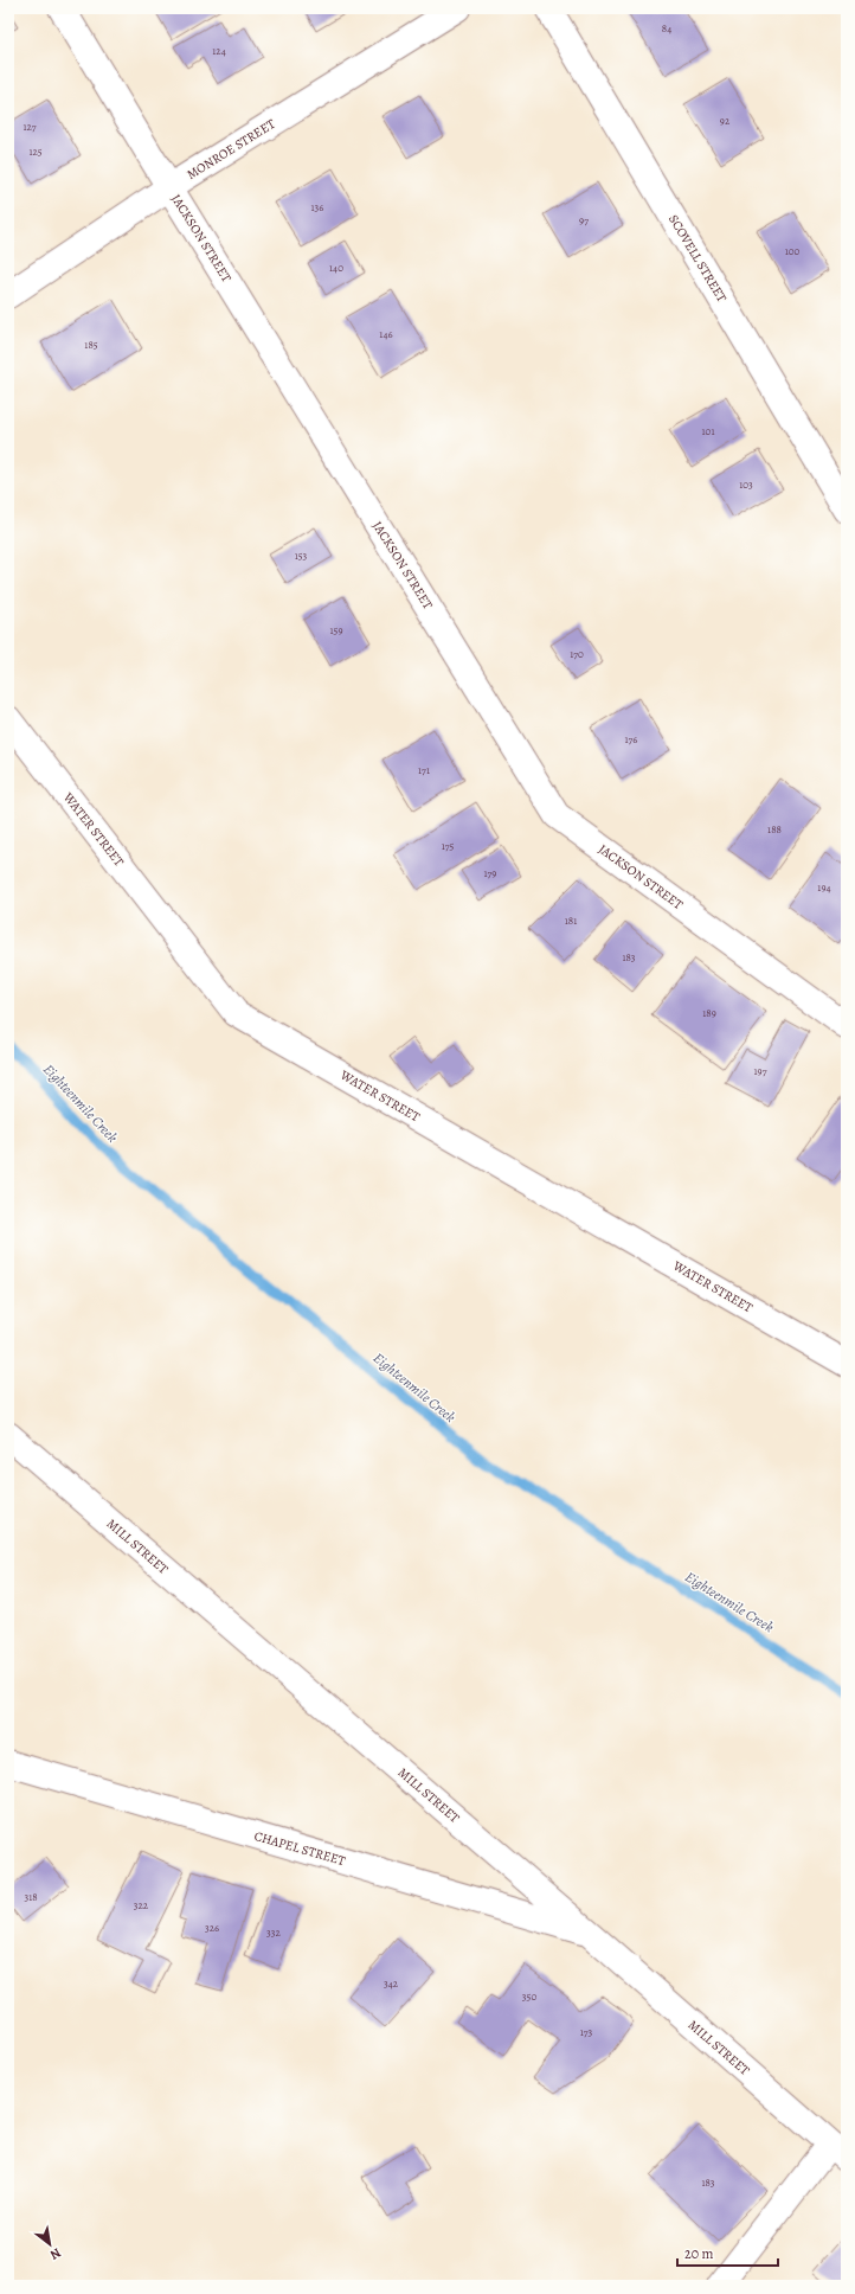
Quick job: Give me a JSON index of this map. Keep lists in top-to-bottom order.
{
  "streets": {
    "street": [
      "MONROE STREET",
      "JACKSON STREET",
      "SCOVELL STREET",
      "WATER STREET",
      "MILL STREET",
      "CHAPEL STREET"
    ]
  },
  "crossings": [
    ["MONROE STREET", "JACKSON STREET"],
    ["MILL STREET", "CHAPEL STREET"]
  ],
  "water": ["Eighteenmile Creek"],
  "house_numbers": [
    "84",
    "124",
    "92",
    "127",
    "125",
    "136",
    "97",
    "100",
    "140",
    "146",
    "185",
    "101",
    "103",
    "153",
    "159",
    "170",
    "176",
    "171",
    "188",
    "175",
    "179",
    "194",
    "181",
    "183",
    "189",
    "197",
    "318",
    "322",
    "326",
    "332",
    "342",
    "350",
    "173",
    "183"
  ],
  "scale_bar": "20 m",
  "north": "bottom right"
}
